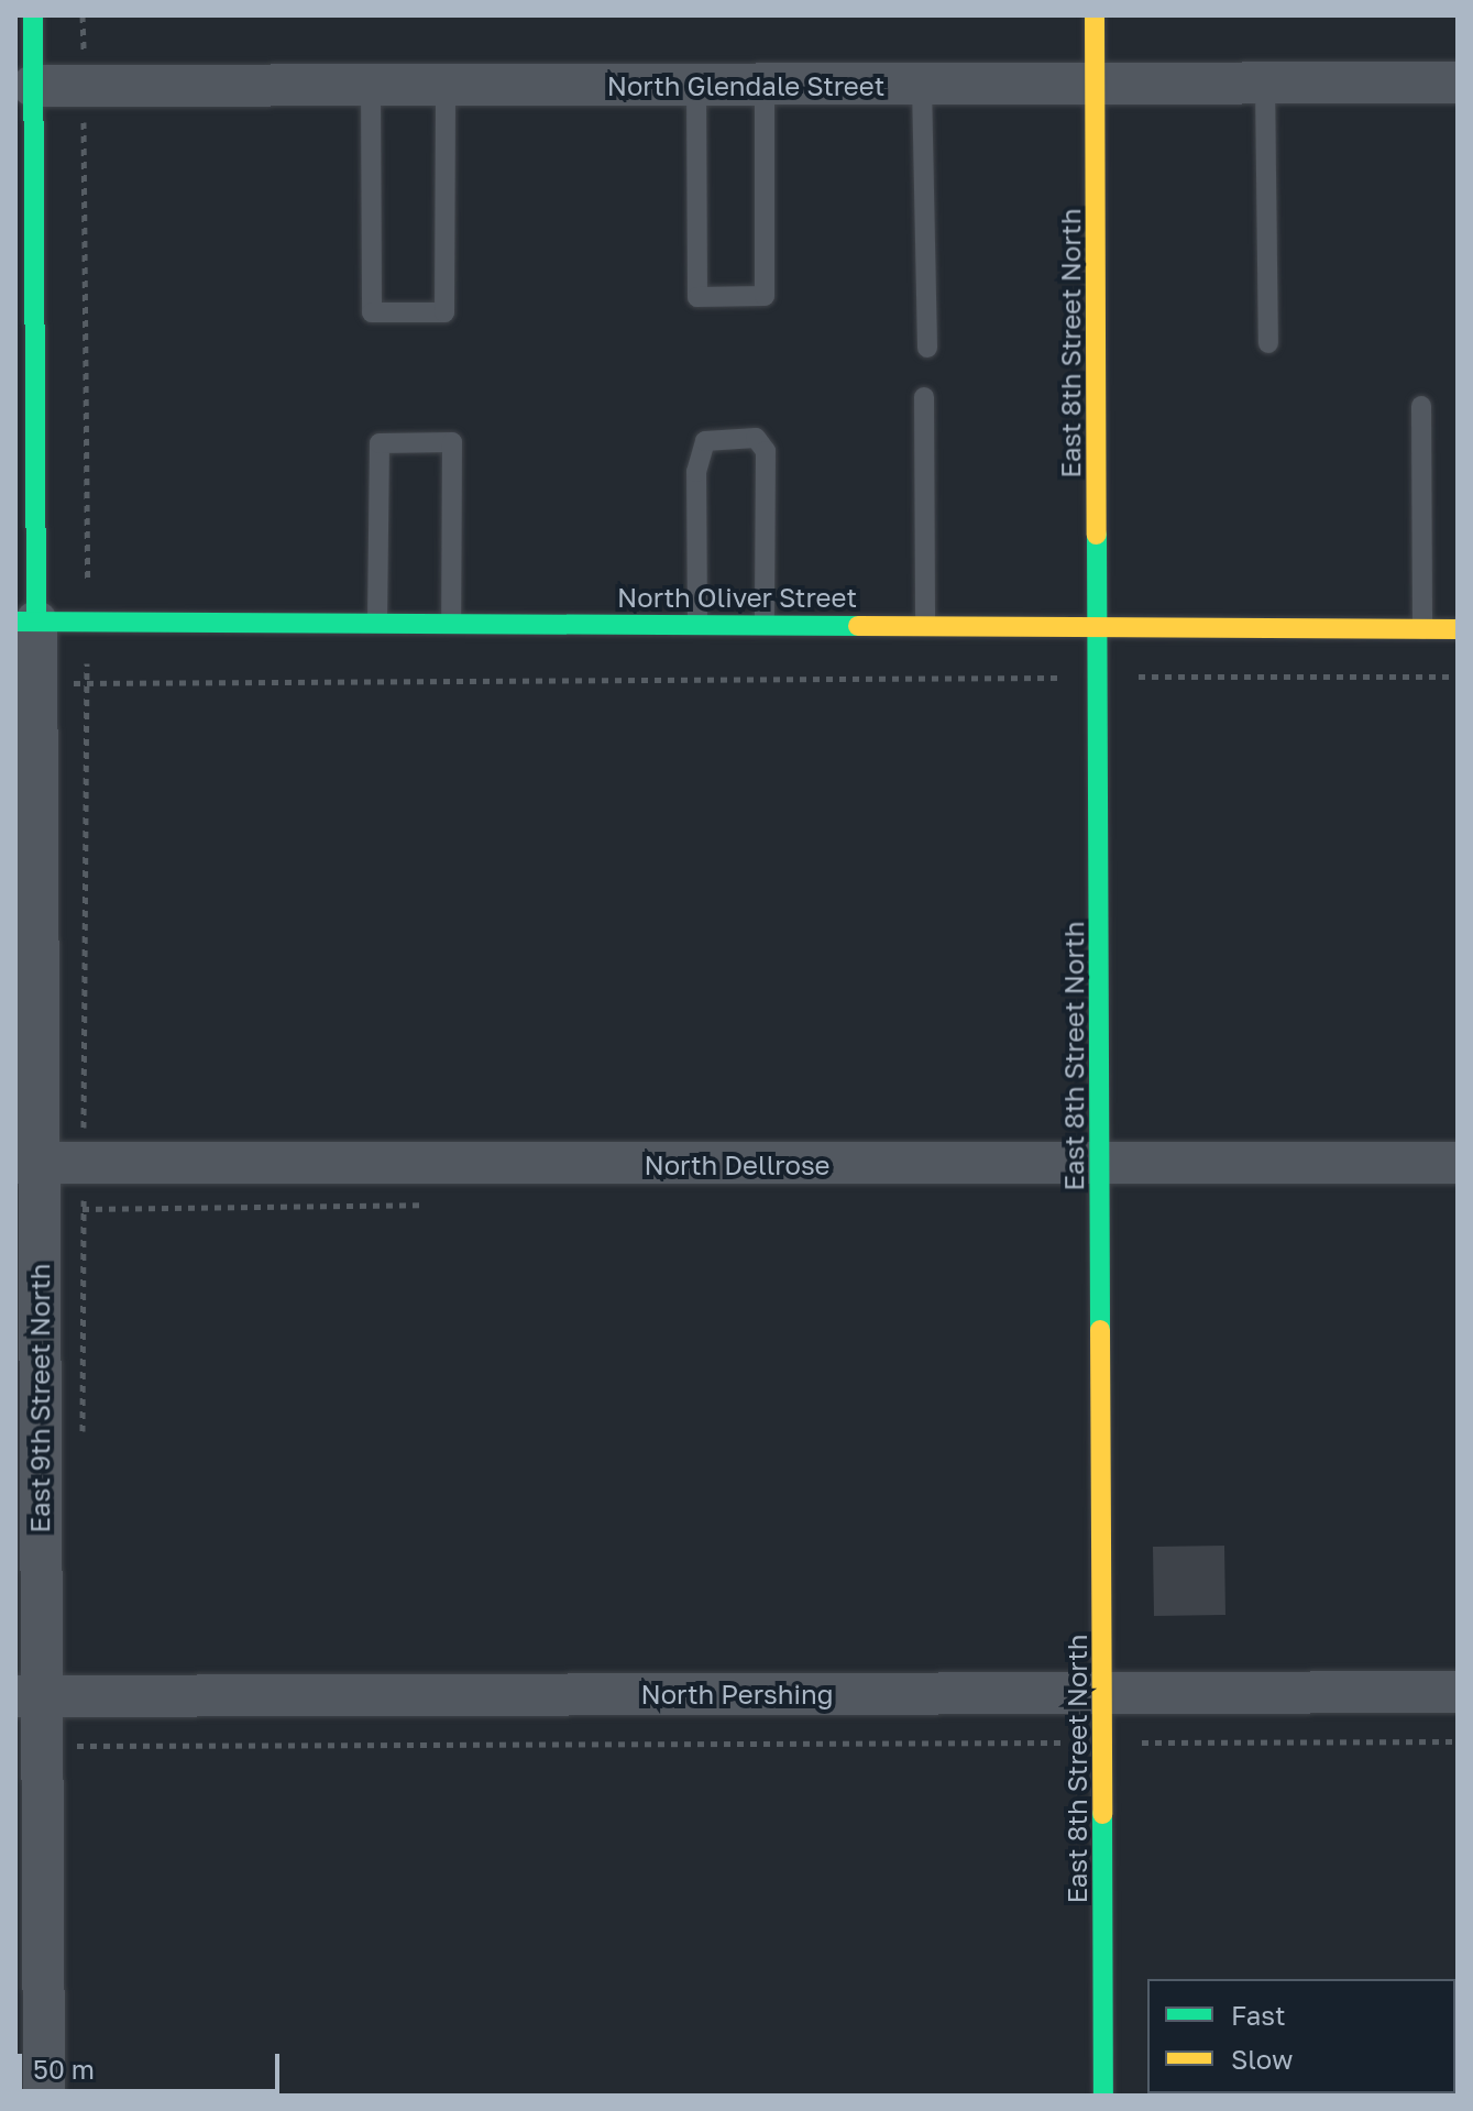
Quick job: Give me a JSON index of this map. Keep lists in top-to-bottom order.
{
  "streets": {
    "street": [
      "North Glendale Street",
      "East 8th Street North",
      "North Oliver Street",
      "North Dellrose",
      "East 9th Street North",
      "North Pershing"
    ]
  },
  "crossings": [
    ["North Glendale Street", "East 8th Street North"],
    ["North Glendale Street", "East 9th Street North"],
    ["East 8th Street North", "North Oliver Street"],
    ["East 8th Street North", "North Dellrose"],
    ["East 8th Street North", "North Pershing"],
    ["North Oliver Street", "East 9th Street North"],
    ["North Dellrose", "East 9th Street North"],
    ["East 9th Street North", "North Pershing"]
  ],
  "legend": ["Fast", "Slow"],
  "scale_bar": "50 m"
}
